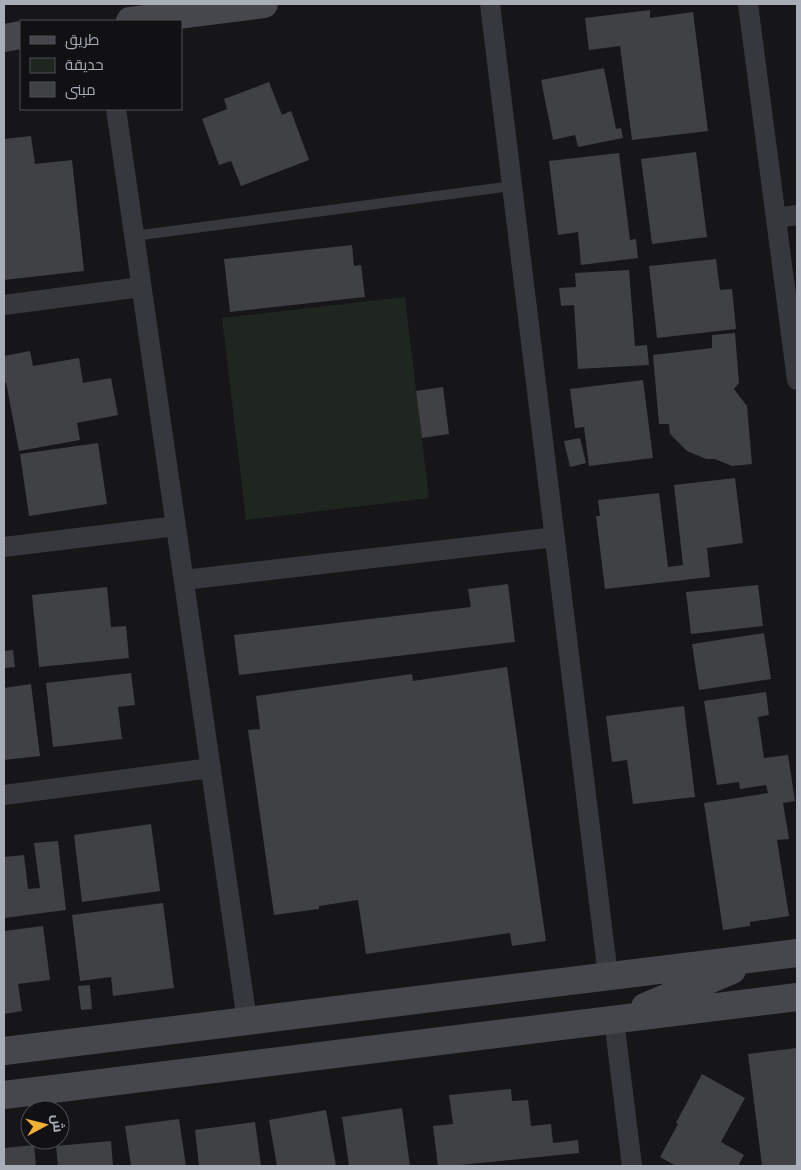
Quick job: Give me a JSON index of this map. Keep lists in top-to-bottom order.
{
  "legend": ["طريق", "حديقة", "مبنى"],
  "north": "right"
}
